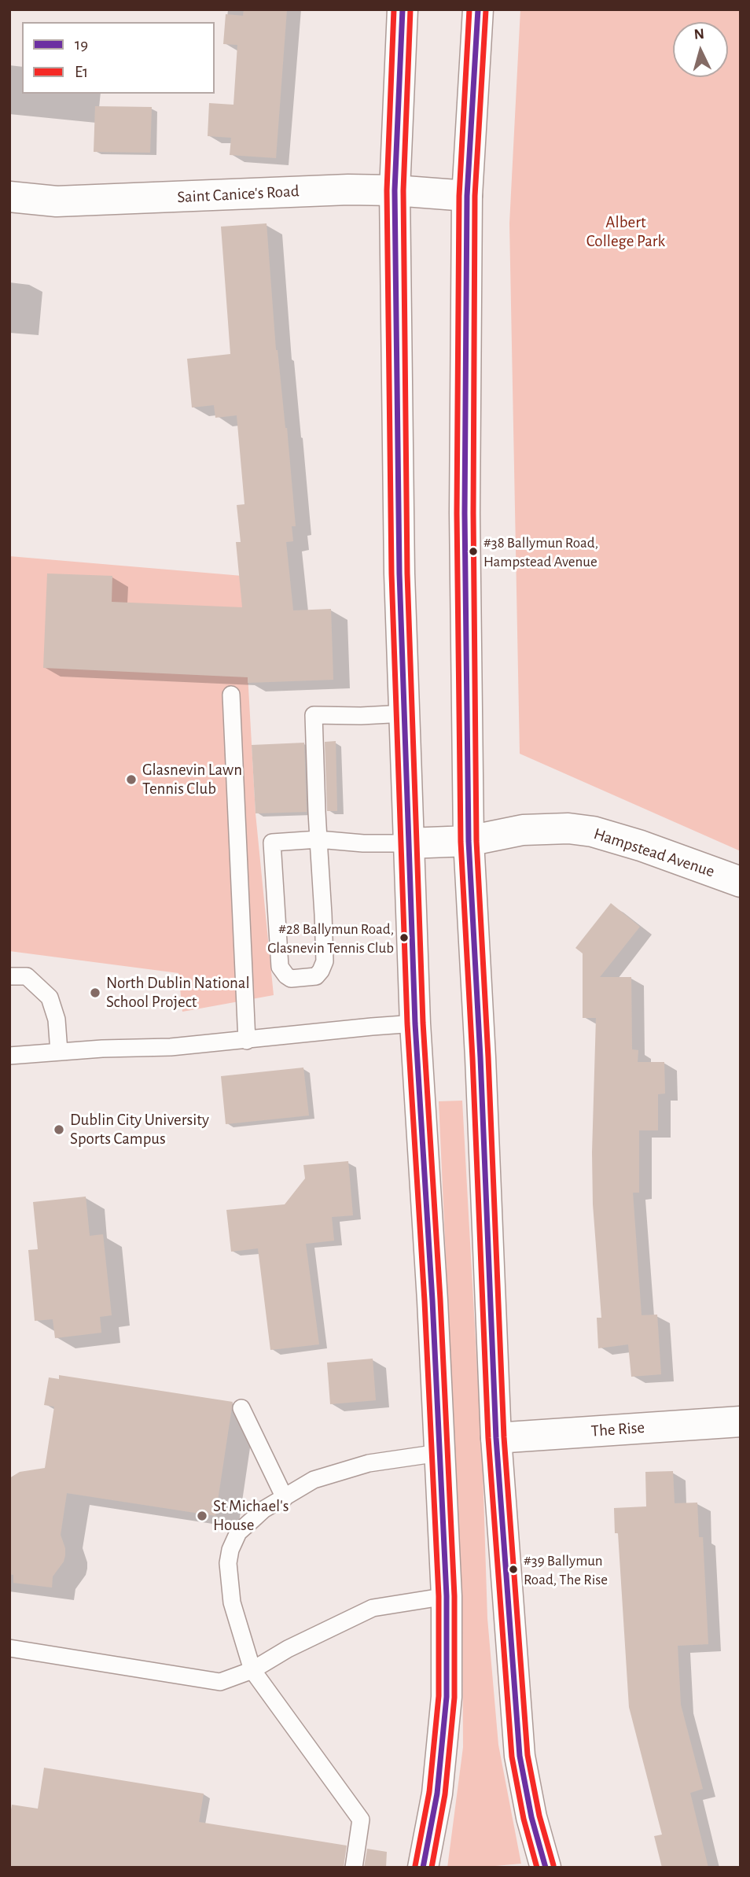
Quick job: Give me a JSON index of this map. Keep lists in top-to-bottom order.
{
  "streets": {
    "main road": ["Saint Canice's Road", "Hampstead Avenue", "The Rise"]
  },
  "parks": ["Albert College Park"],
  "places": [
    "#38 Ballymun Road, Hampstead Avenue",
    "Glasnevin Lawn Tennis Club",
    "#28 Ballymun Road, Glasnevin Tennis Club",
    "North Dublin National School Project",
    "Dublin City University Sports Campus",
    "St Michael's House",
    "#39 Ballymun Road, The Rise"
  ],
  "lines": ["transit line 19", "transit line E1"],
  "legend": ["19", "E1"],
  "north": "top"
}
